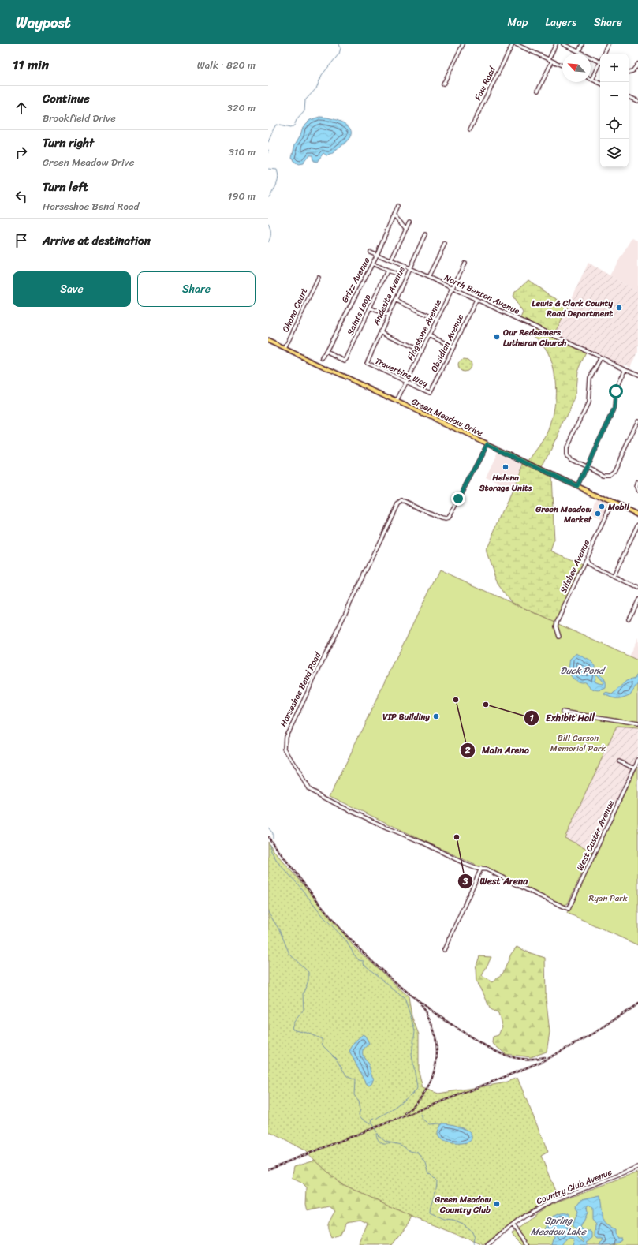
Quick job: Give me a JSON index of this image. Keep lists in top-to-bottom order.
{
  "streets": {
    "main road": ["Green Meadow Drive"],
    "street": [
      "Faw Road",
      "Grizz Avenue",
      "North Benton Avenue",
      "Andesite Avenue",
      "Ohana Court",
      "Saints Loop",
      "Flagstone Avenue",
      "Obsidian Avenue",
      "Travertine Way",
      "Silsbee Avenue",
      "Horseshoe Bend Road",
      "West Custer Avenue",
      "Country Club Avenue"
    ]
  },
  "crossings": [
    ["Grizz Avenue", "North Benton Avenue"],
    ["Grizz Avenue", "Saints Loop"],
    ["North Benton Avenue", "Andesite Avenue"],
    ["North Benton Avenue", "Flagstone Avenue"],
    ["North Benton Avenue", "Obsidian Avenue"],
    ["Andesite Avenue", "Travertine Way"],
    ["Ohana Court", "Green Meadow Drive"],
    ["Flagstone Avenue", "Travertine Way"],
    ["Flagstone Avenue", "Green Meadow Drive"],
    ["Obsidian Avenue", "Travertine Way"],
    ["Green Meadow Drive", "Silsbee Avenue"],
    ["Green Meadow Drive", "Horseshoe Bend Road"],
    ["Horseshoe Bend Road", "West Custer Avenue"]
  ],
  "water": ["Duck Pond", "Spring Meadow Lake"],
  "parks": ["Bill Carson Memorial Park", "Ryan Park"],
  "places": [
    "Lewis & Clark County Road Department",
    "Our Redeemers Lutheran Church",
    "Helena Storage Units",
    "Mobil",
    "Green Meadow Market",
    "Main Arena",
    "Exhibit Hall",
    "VIP Building",
    "West Arena",
    "Green Meadow Country Club"
  ],
  "north": "top left",
  "page": {
    "header": "Waypost",
    "nav": ["Map", "Layers", "Share"],
    "heading": ["11 min", "Walk · 820 m"],
    "map_buttons": ["+", "−"],
    "list": [
      ["Continue", "Brookfield Drive", "320 m"],
      ["Turn right", "Green Meadow Drive", "310 m"],
      ["Turn left", "Horseshoe Bend Road", "190 m"],
      "Arrive at destination"
    ],
    "buttons": ["Save", "Share"]
  }
}
